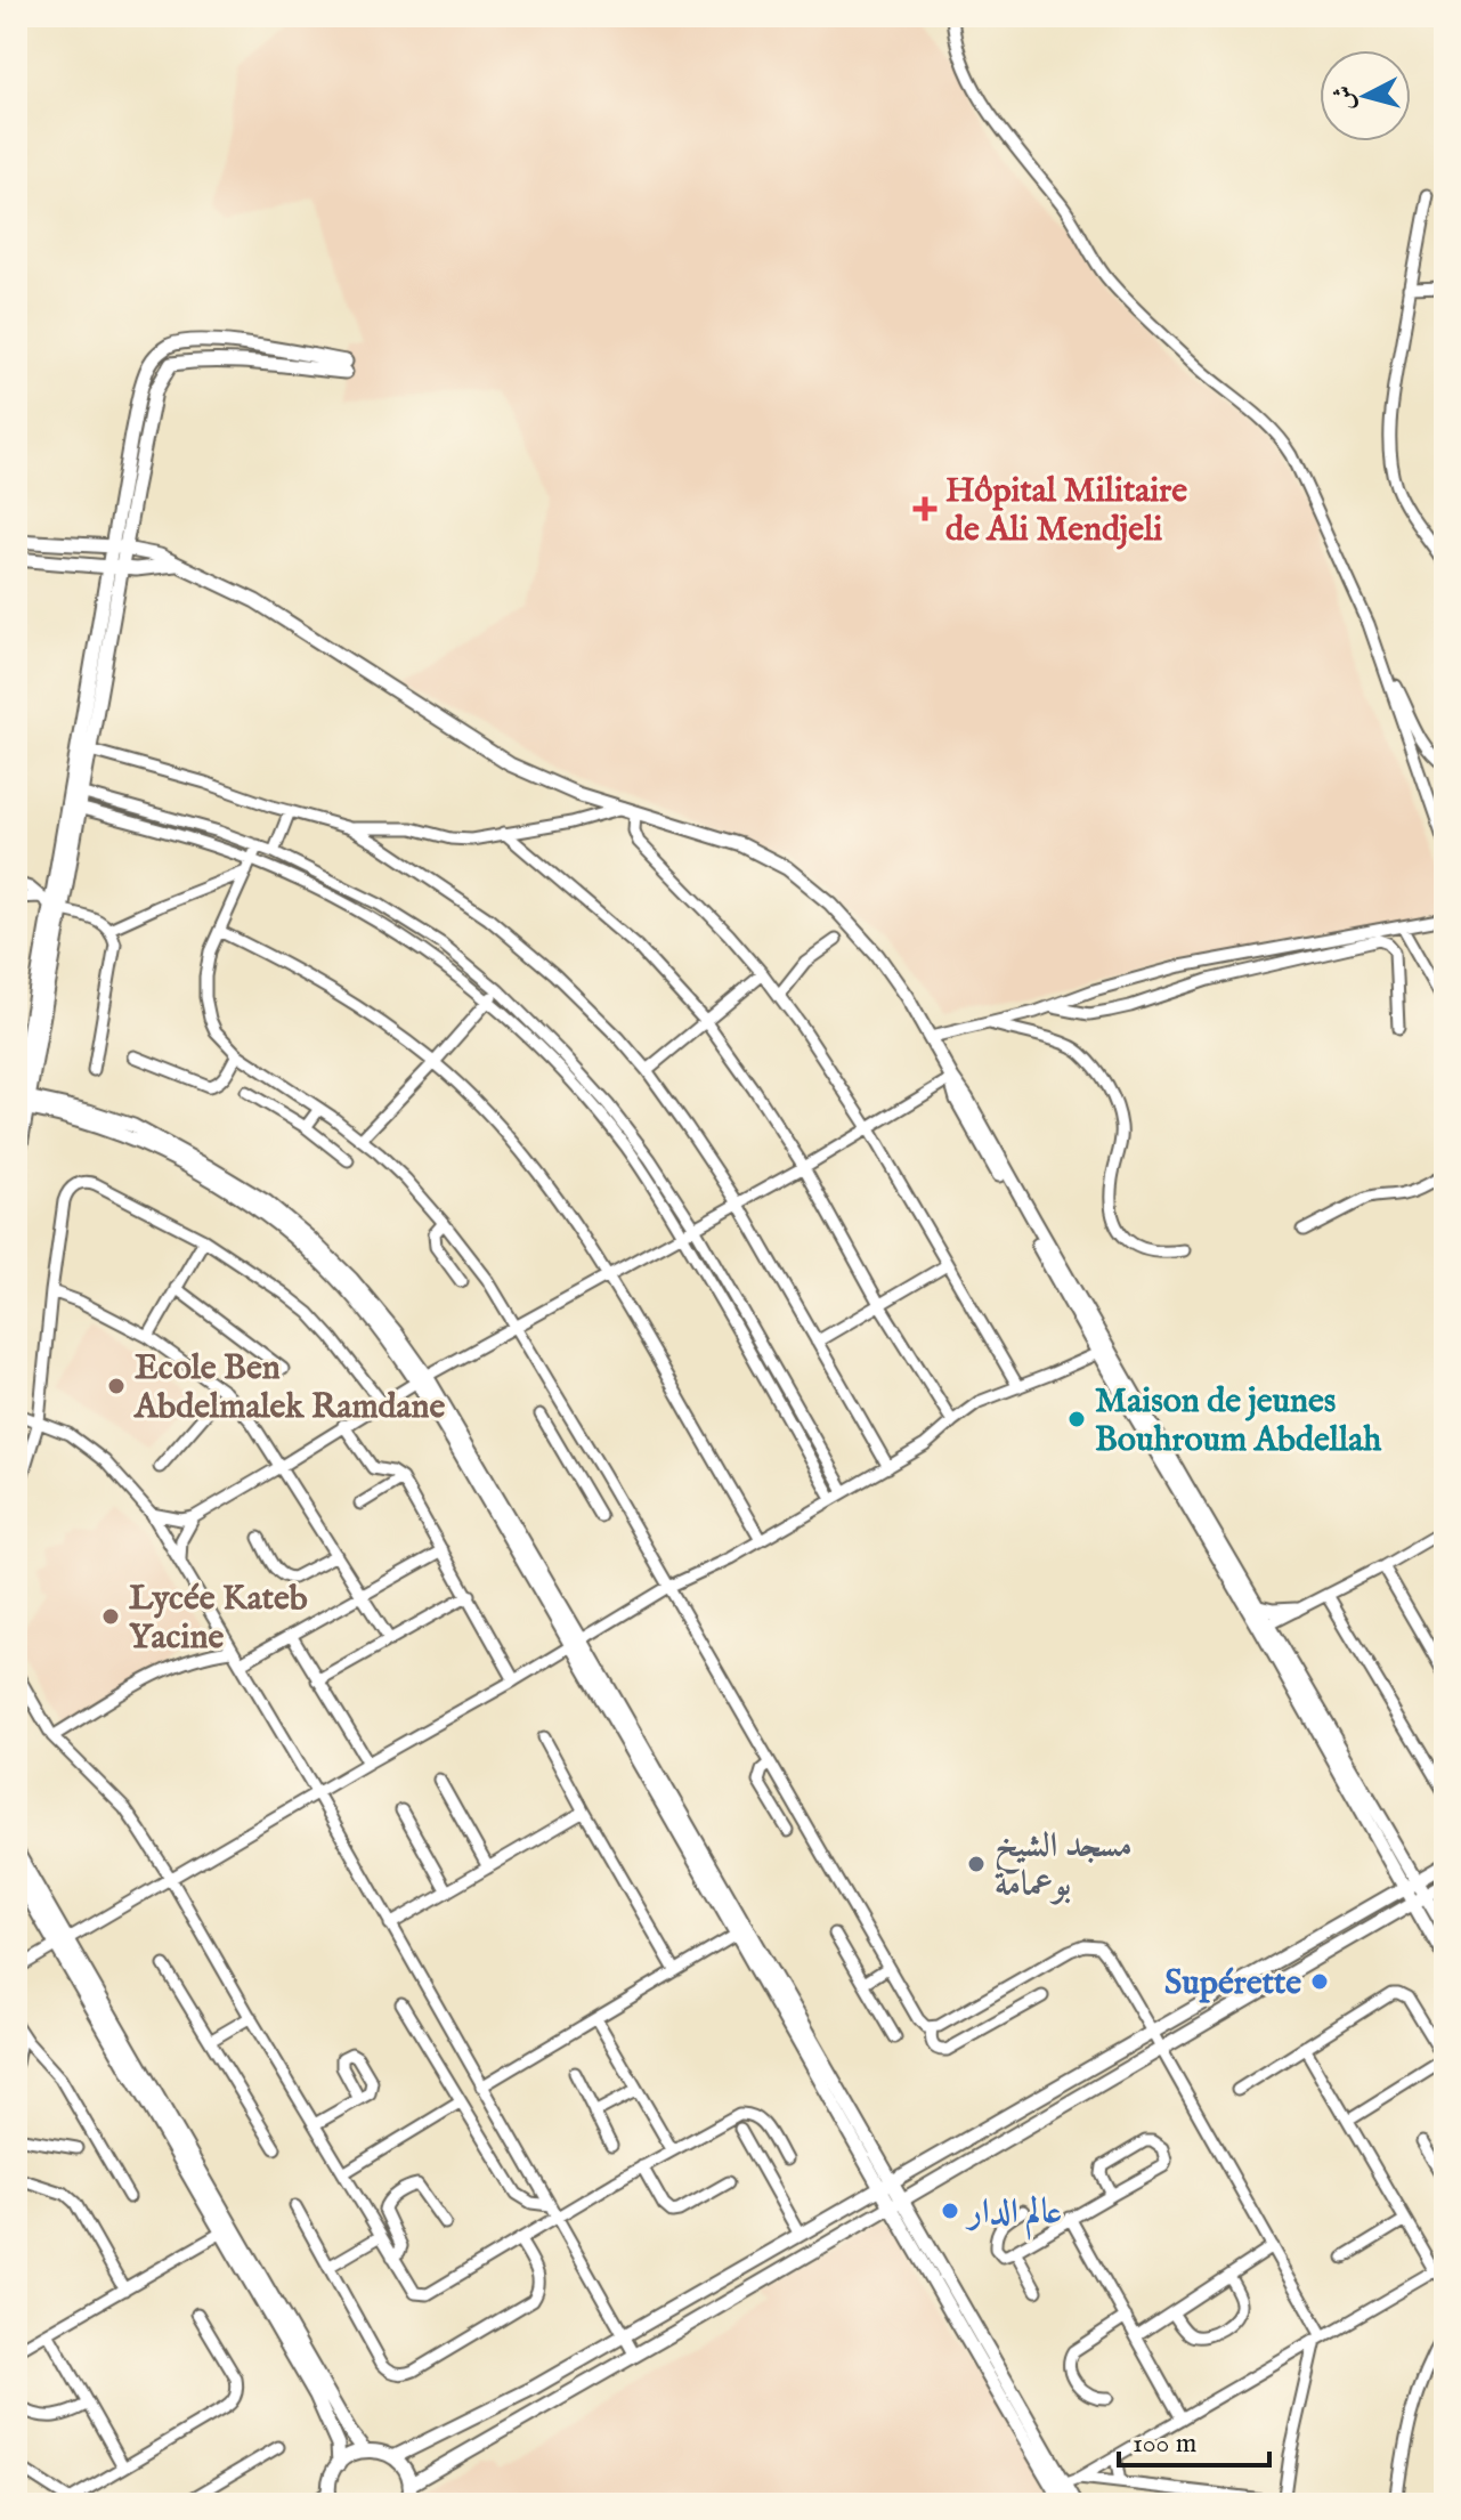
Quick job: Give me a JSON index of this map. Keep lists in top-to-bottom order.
{
  "places": {
    "health": ["Hôpital Militaire de Ali Mendjeli"],
    "other": [
      "Ecole Ben Abdelmalek Ramdane",
      "Maison de jeunes Bouhroum Abdellah",
      "Lycée Kateb Yacine",
      "مسجد الشيخ بوعمامة",
      "Supérette",
      "عالم الدار"
    ]
  },
  "scale_bar": "100 m",
  "north": "left"
}
